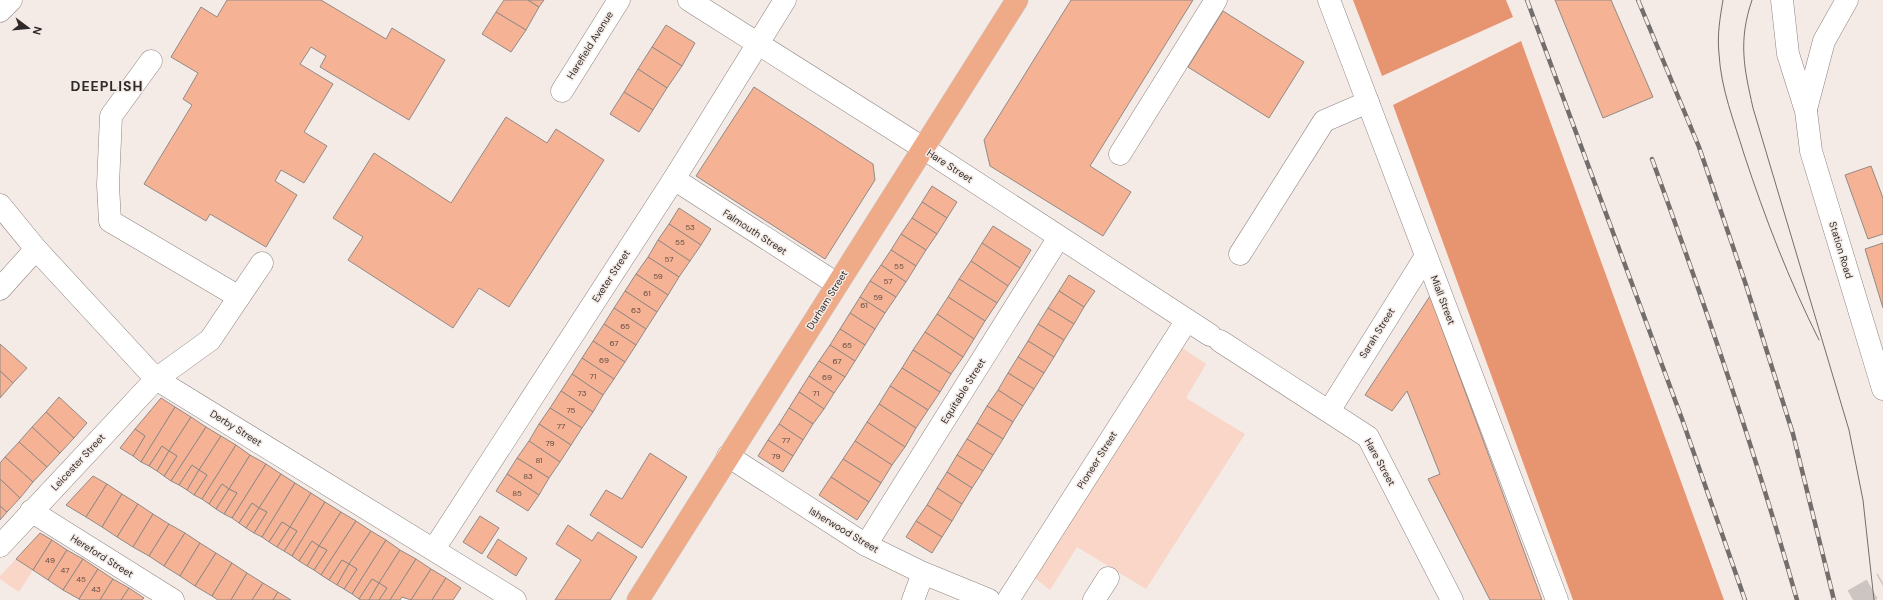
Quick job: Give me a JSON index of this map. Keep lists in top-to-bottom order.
{
  "streets": {
    "main road": ["Durham Street"],
    "street": [
      "Harefield Avenue",
      "Hare Street",
      "Falmouth Street",
      "Station Road",
      "Exeter Street",
      "Miall Street",
      "Sarah Street",
      "Equitable Street",
      "Derby Street",
      "Pioneer Street",
      "Leicester Street",
      "Isherwood Street",
      "Hereford Street"
    ]
  },
  "crossings": [
    ["Hare Street", "Exeter Street"],
    ["Hare Street", "Durham Street"],
    ["Hare Street", "Sarah Street"],
    ["Hare Street", "Equitable Street"],
    ["Hare Street", "Pioneer Street"],
    ["Falmouth Street", "Exeter Street"],
    ["Falmouth Street", "Durham Street"],
    ["Exeter Street", "Derby Street"],
    ["Durham Street", "Isherwood Street"],
    ["Miall Street", "Sarah Street"],
    ["Equitable Street", "Isherwood Street"],
    ["Derby Street", "Leicester Street"],
    ["Leicester Street", "Hereford Street"]
  ],
  "districts": ["DEEPLISH"],
  "house_numbers": [
    "53",
    "55",
    "57",
    "55",
    "59",
    "57",
    "61",
    "59",
    "61",
    "63",
    "65",
    "67",
    "65",
    "69",
    "67",
    "71",
    "69",
    "73",
    "71",
    "75",
    "77",
    "77",
    "79",
    "79",
    "81",
    "83",
    "85",
    "49",
    "47",
    "45",
    "43"
  ],
  "north": "right"
}
